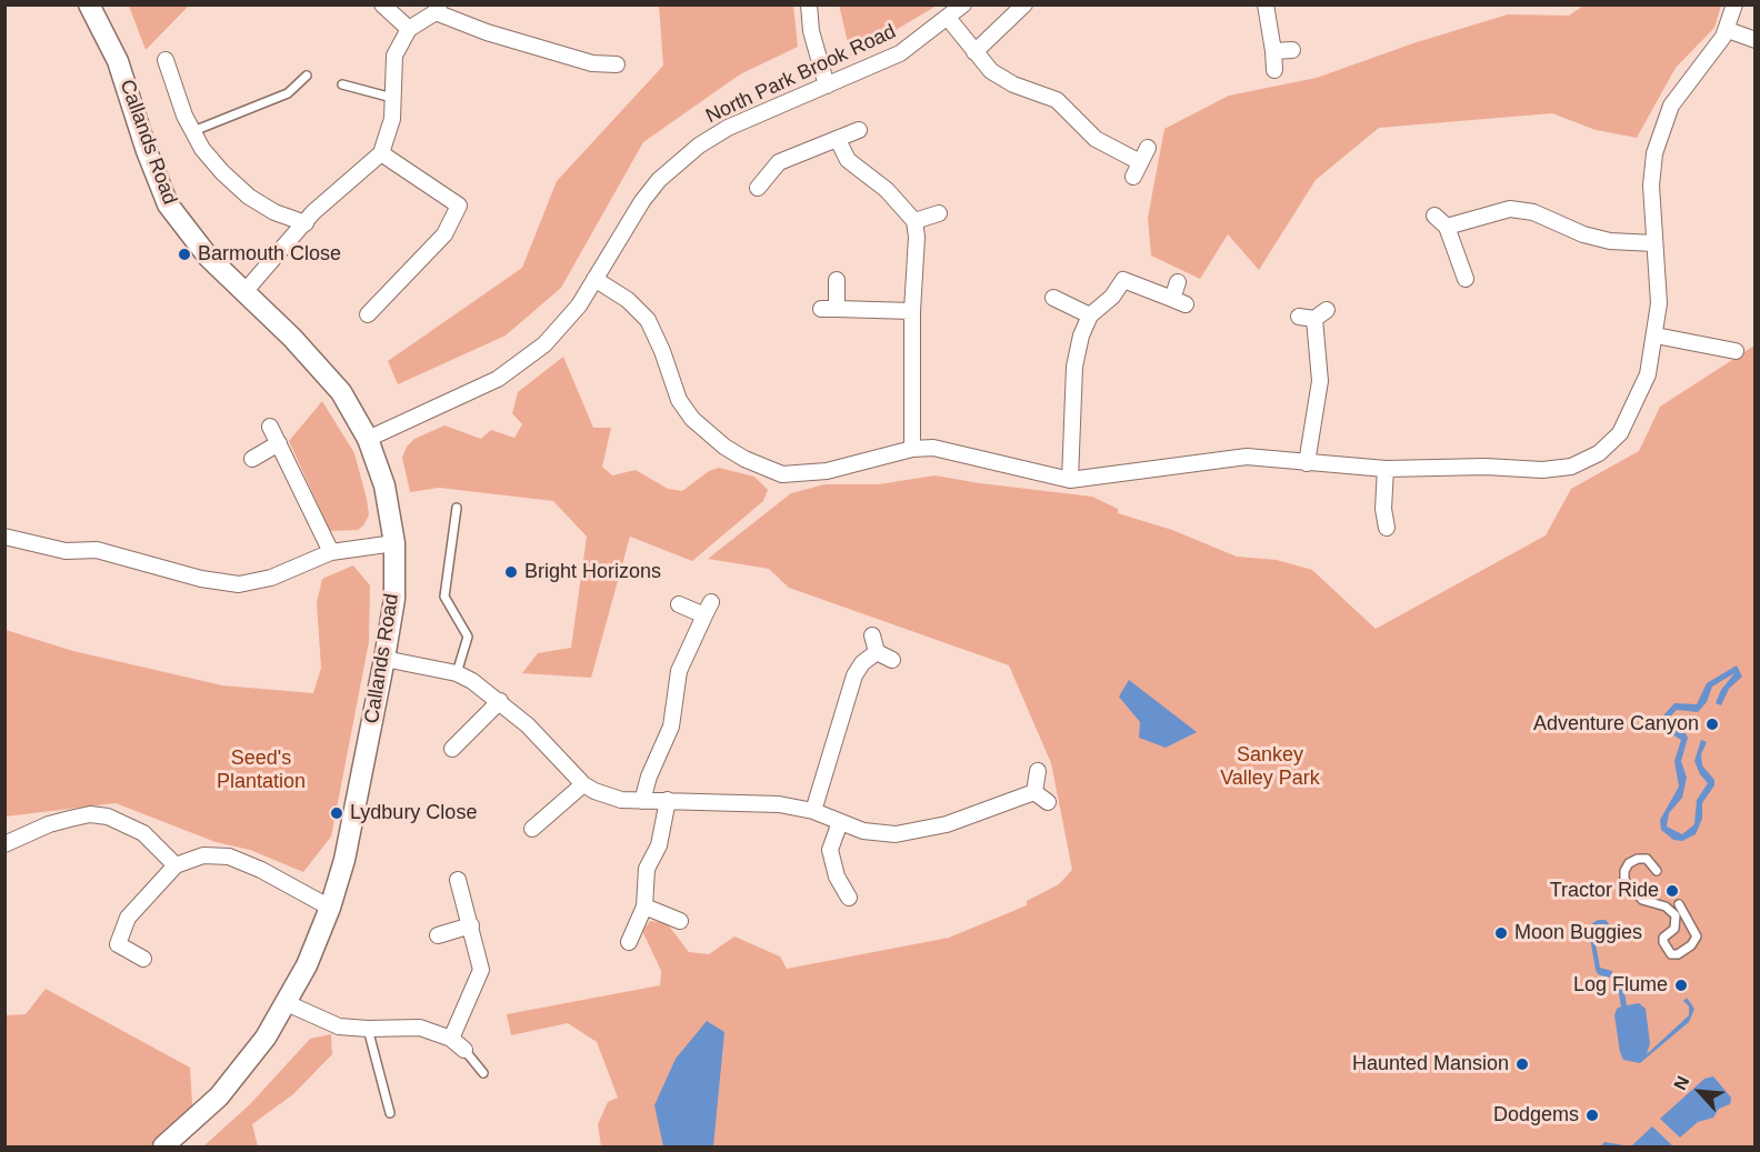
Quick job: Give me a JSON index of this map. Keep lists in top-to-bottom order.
{
  "streets": {
    "street": ["North Park Brook Road", "Callands Road"]
  },
  "crossings": [
    ["North Park Brook Road", "Callands Road"]
  ],
  "parks": ["Sankey Valley Park", "Seed's Plantation"],
  "places": [
    "Barmouth Close",
    "Bright Horizons",
    "Adventure Canyon",
    "Lydbury Close",
    "Tractor Ride",
    "Moon Buggies",
    "Log Flume",
    "Haunted Mansion",
    "Dodgems"
  ],
  "north": "top left"
}
